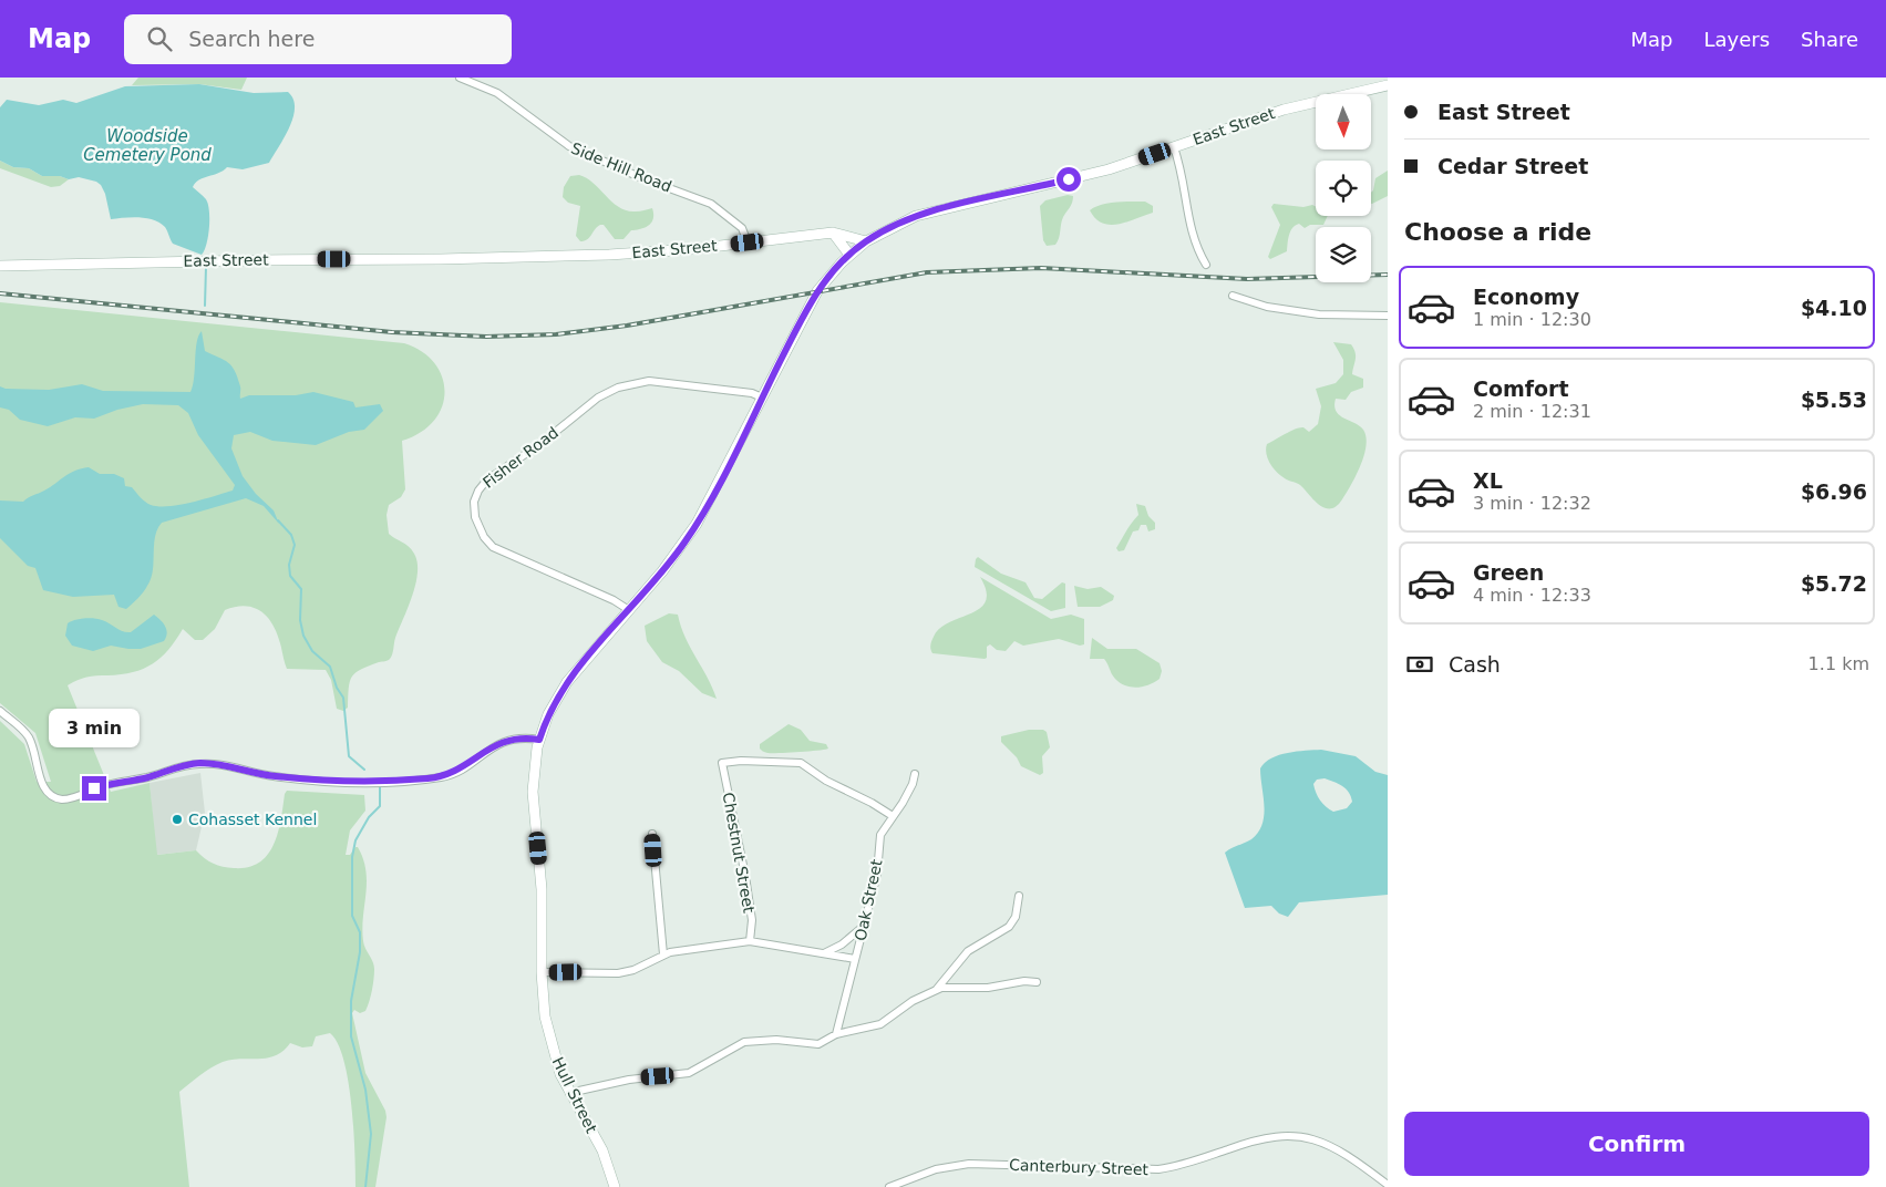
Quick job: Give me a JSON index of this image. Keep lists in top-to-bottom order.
{
  "streets": {
    "main road": ["East Street", "Hull Street"],
    "street": [
      "Side Hill Road",
      "Fisher Road",
      "Chestnut Street",
      "Oak Street",
      "Canterbury Street"
    ]
  },
  "crossings": [
    ["East Street", "Side Hill Road"],
    ["East Street", "Hull Street"],
    ["Fisher Road", "Hull Street"],
    ["Chestnut Street", "Oak Street"]
  ],
  "water": ["Woodside Cemetery Pond"],
  "places": ["Cohasset Kennel"],
  "north": "bottom",
  "page": {
    "header": "Map",
    "search": "Search here",
    "nav": ["Map", "Layers", "Share"],
    "banner": ["East Street", "Cedar Street"],
    "heading": "Choose a ride",
    "list": [
      {
        "name": "Economy",
        "note": "1 min · 12:30",
        "value": "$4.10"
      },
      {
        "name": "Comfort",
        "note": "2 min · 12:31",
        "value": "$5.53"
      },
      {
        "name": "XL",
        "note": "3 min · 12:32",
        "value": "$6.96"
      },
      {
        "name": "Green",
        "note": "4 min · 12:33",
        "value": "$5.72"
      }
    ],
    "pay": ["Cash", "1.1 km"],
    "bubble": "3 min",
    "buttons": "Confirm"
  }
}
